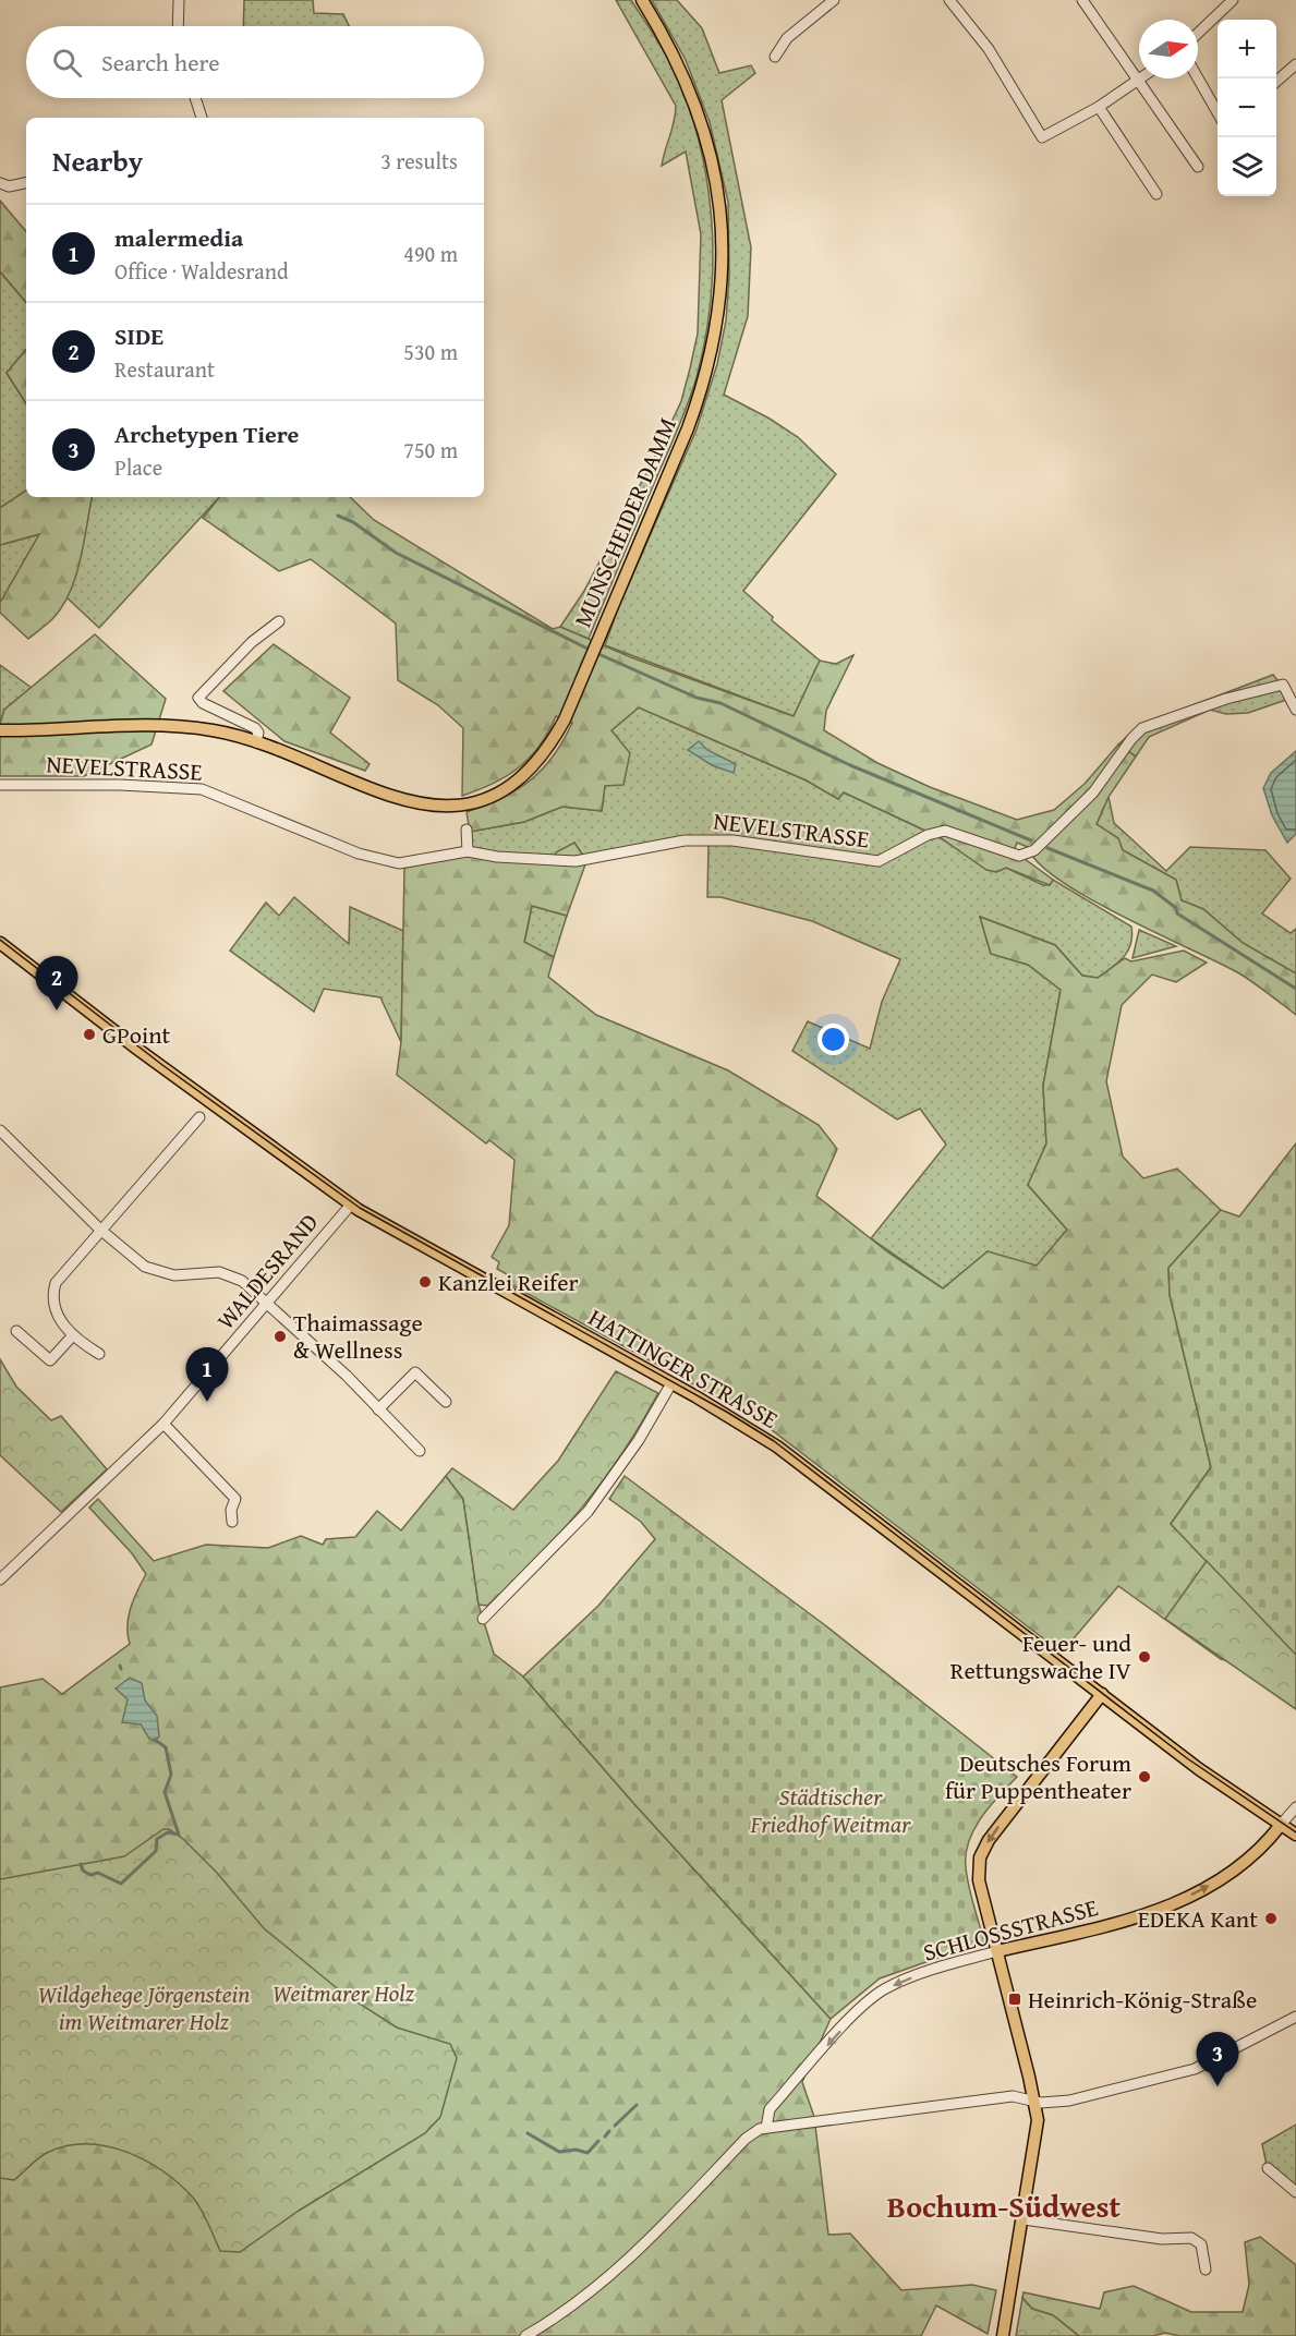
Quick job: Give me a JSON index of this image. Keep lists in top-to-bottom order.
{
  "streets": {
    "main road": ["MUNSCHEIDER DAMM", "HATTINGER STRASSE", "SCHLOSSSTRASSE"],
    "street": ["NEVELSTRASSE", "WALDESRAND"]
  },
  "crossings": [
    ["WALDESRAND", "HATTINGER STRASSE"],
    ["HATTINGER STRASSE", "SCHLOSSSTRASSE"]
  ],
  "districts": ["Bochum-Südwest"],
  "parks": ["Städtischer Friedhof Weitmar", "Weitmarer Holz", "Wildgehege Jörgenstein im Weitmarer Holz"],
  "places": {
    "other": [
      "GPoint",
      "Kanzlei Reifer",
      "Thaimassage & Wellness",
      "Feuer- und Rettungswache IV",
      "Deutsches Forum für Puppentheater",
      "EDEKA Kant"
    ],
    "transit": ["Heinrich-König-Straße"]
  },
  "north": "right",
  "page": {
    "map_buttons": ["+", "−"],
    "search": "Search here",
    "heading": ["Nearby", "3 results"],
    "list": [
      {
        "mark": "1",
        "name": "malermedia",
        "note": "Office · Waldesrand",
        "value": "490 m"
      },
      {
        "mark": "2",
        "name": "SIDE",
        "note": "Restaurant",
        "value": "530 m"
      },
      {
        "mark": "3",
        "name": "Archetypen Tiere",
        "note": "Place",
        "value": "750 m"
      }
    ],
    "pins": ["2", "1", "3"]
  }
}
